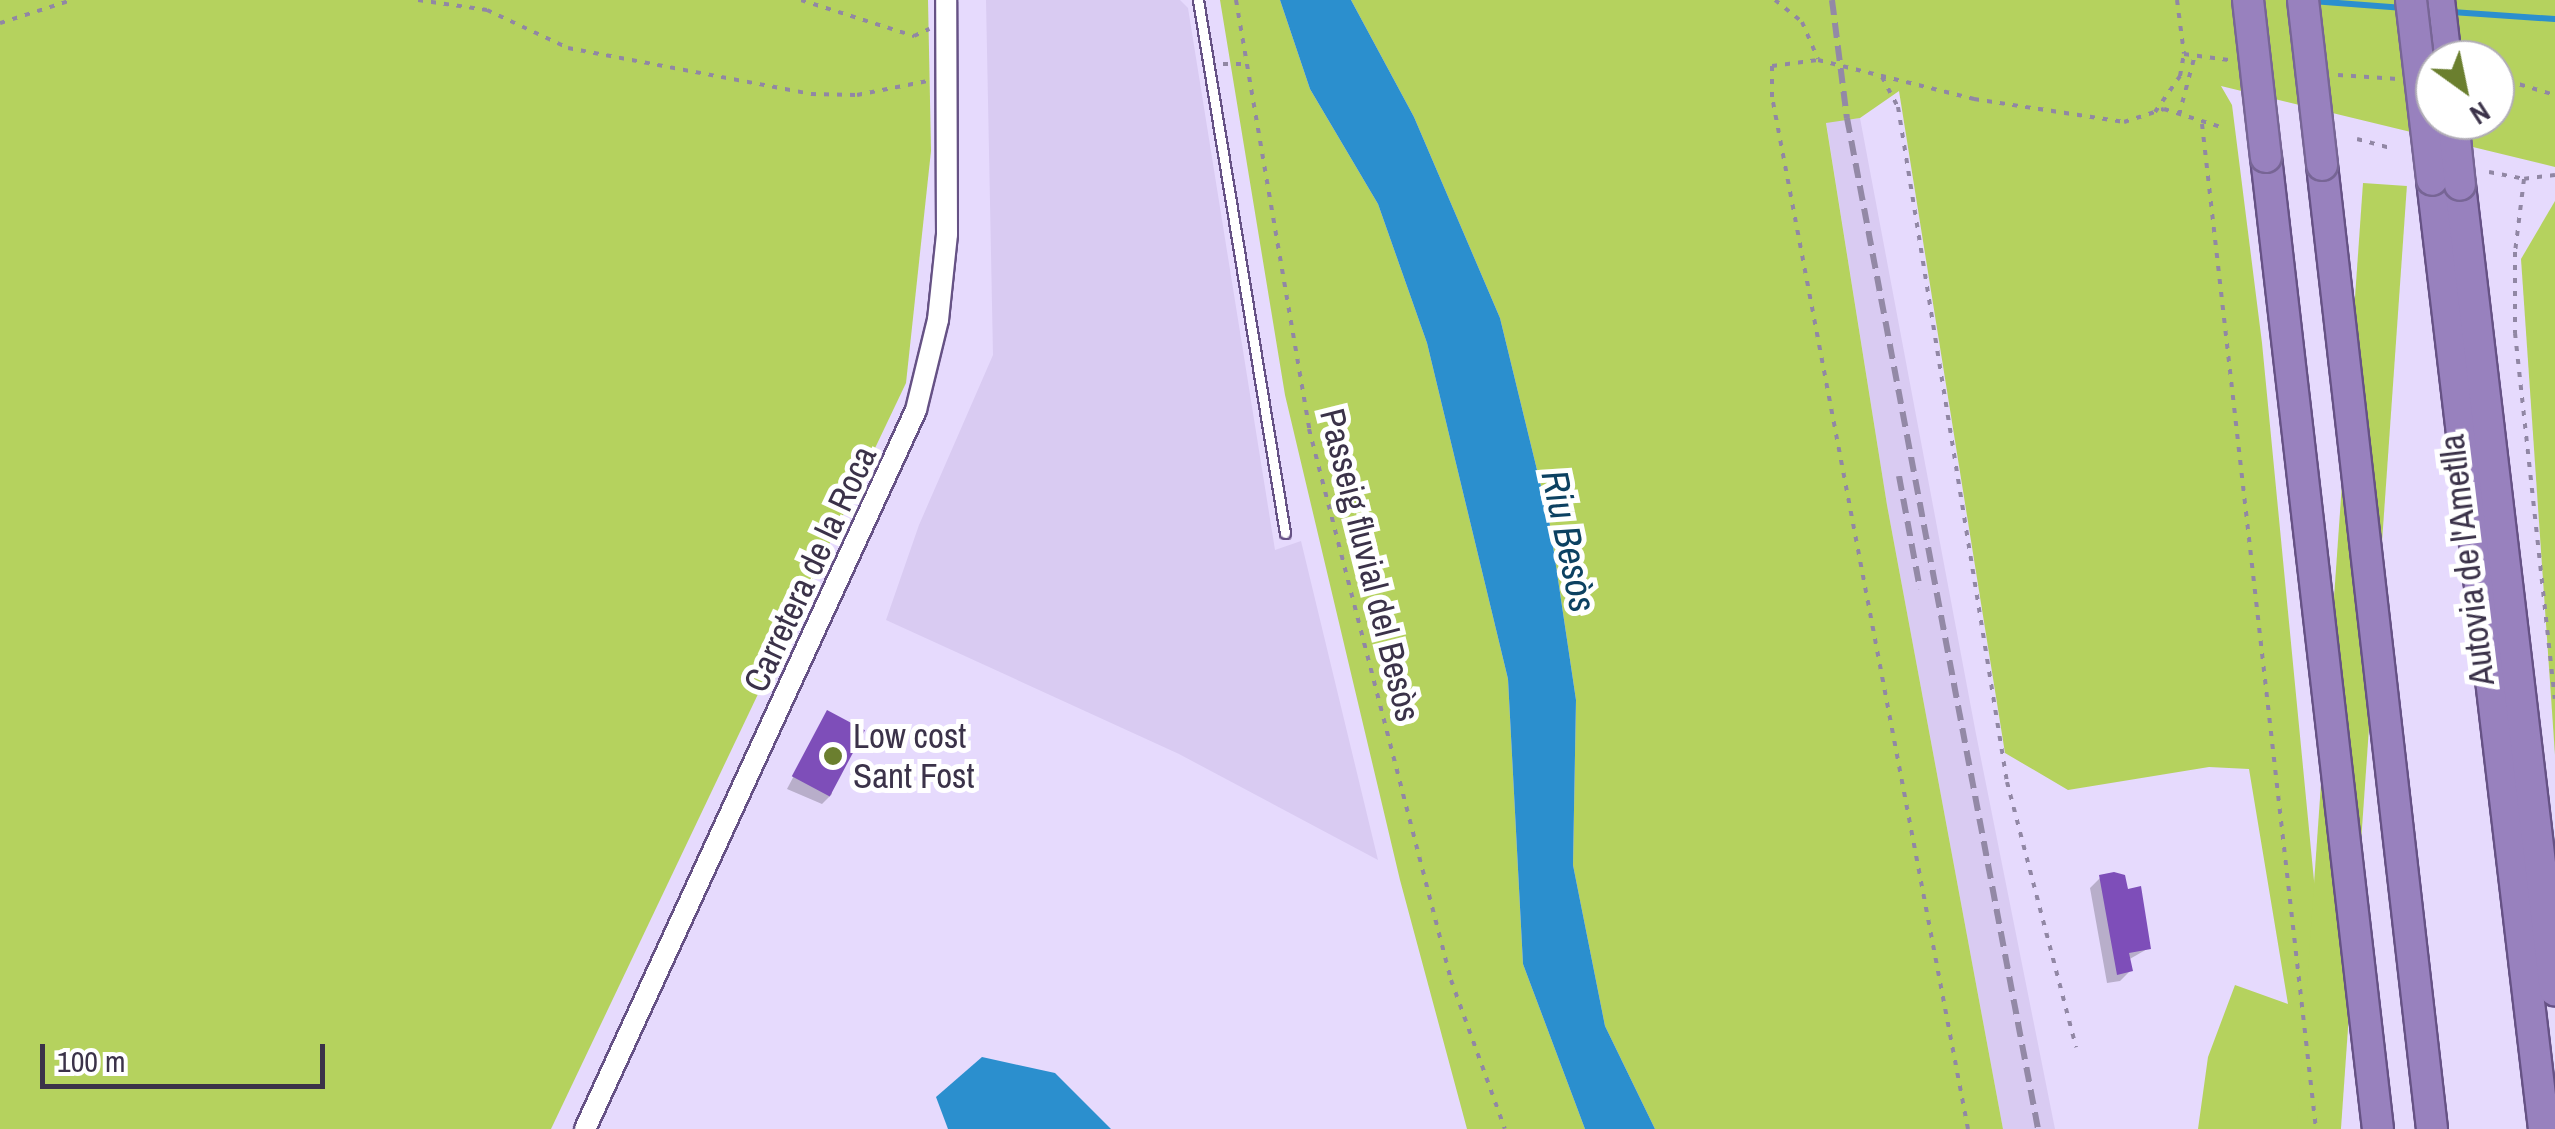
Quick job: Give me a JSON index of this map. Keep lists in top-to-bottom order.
{
  "streets": {
    "highway": ["Autovia de l'Ametlla"],
    "street": ["Carretera de la Roca"],
    "path": ["Passeig fluvial del Besòs"]
  },
  "water": ["Riu Besòs"],
  "places": ["Low cost Sant Fost"],
  "scale_bar": "100 m",
  "north": "bottom right"
}
